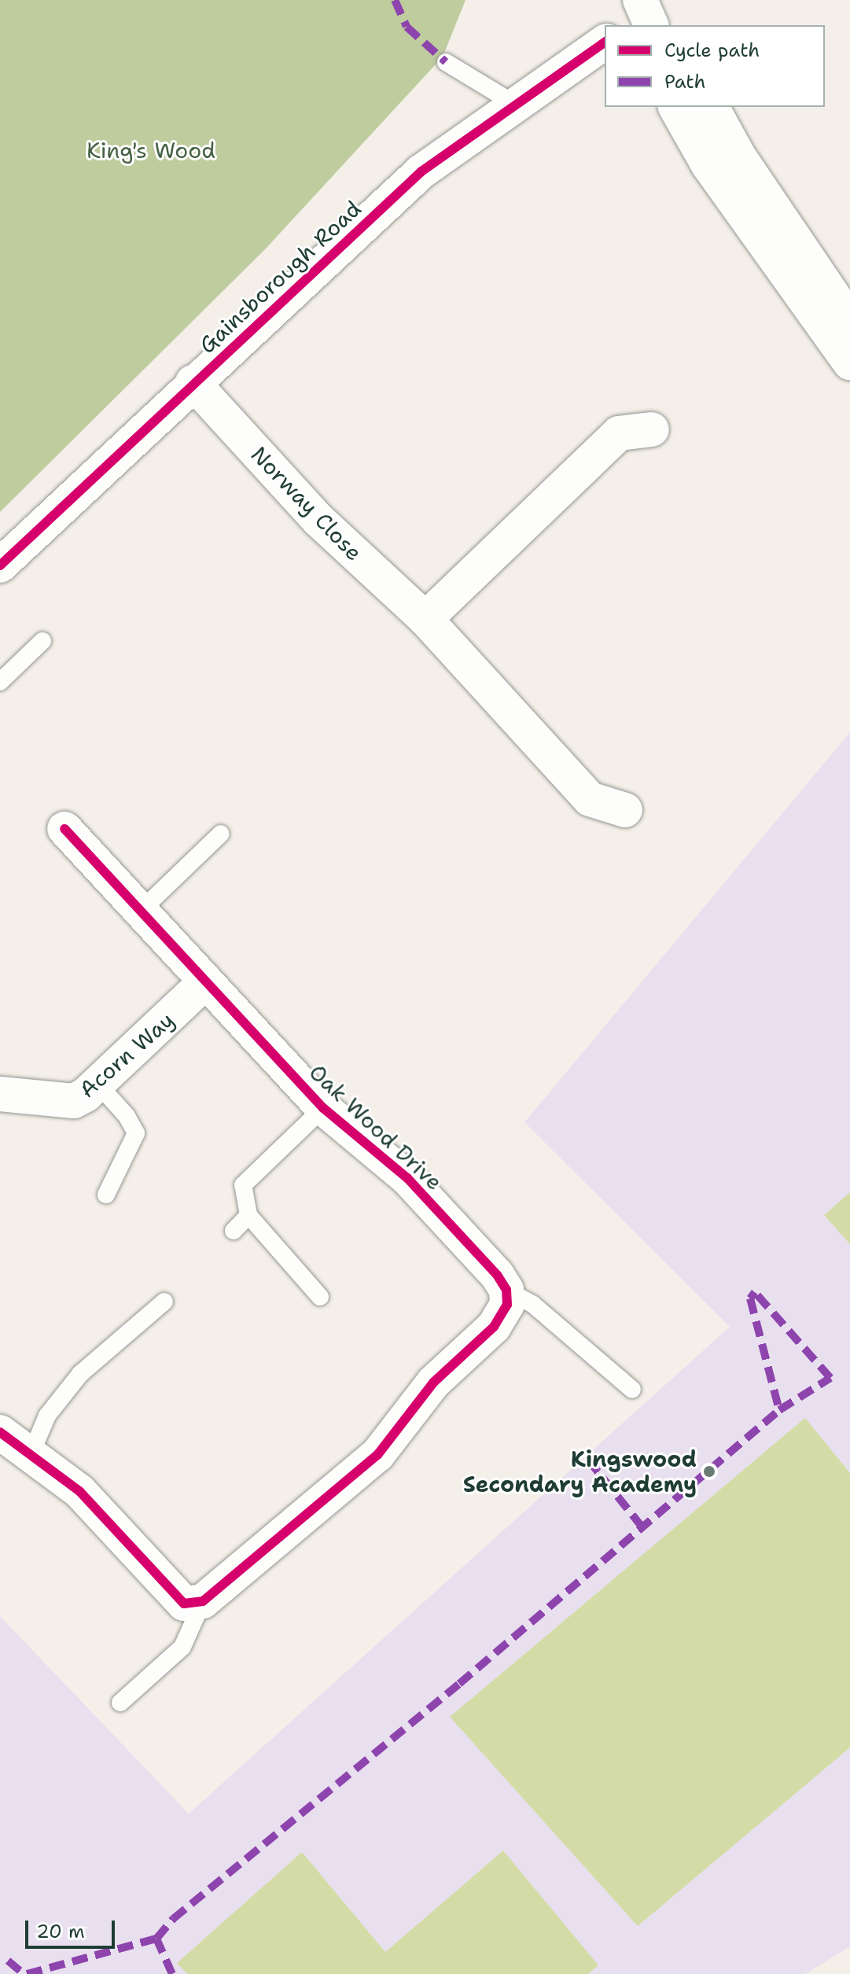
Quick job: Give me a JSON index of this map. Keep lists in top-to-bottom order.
{
  "streets": {
    "street": [
      "Gainsborough Road",
      "Norway Close",
      "Acorn Way",
      "Oak Wood Drive"
    ]
  },
  "crossings": [
    ["Gainsborough Road", "Norway Close"],
    ["Acorn Way", "Oak Wood Drive"]
  ],
  "parks": ["King's Wood"],
  "places": ["Kingswood Secondary Academy"],
  "legend": ["Cycle path", "Path"],
  "scale_bar": "20 m"
}
